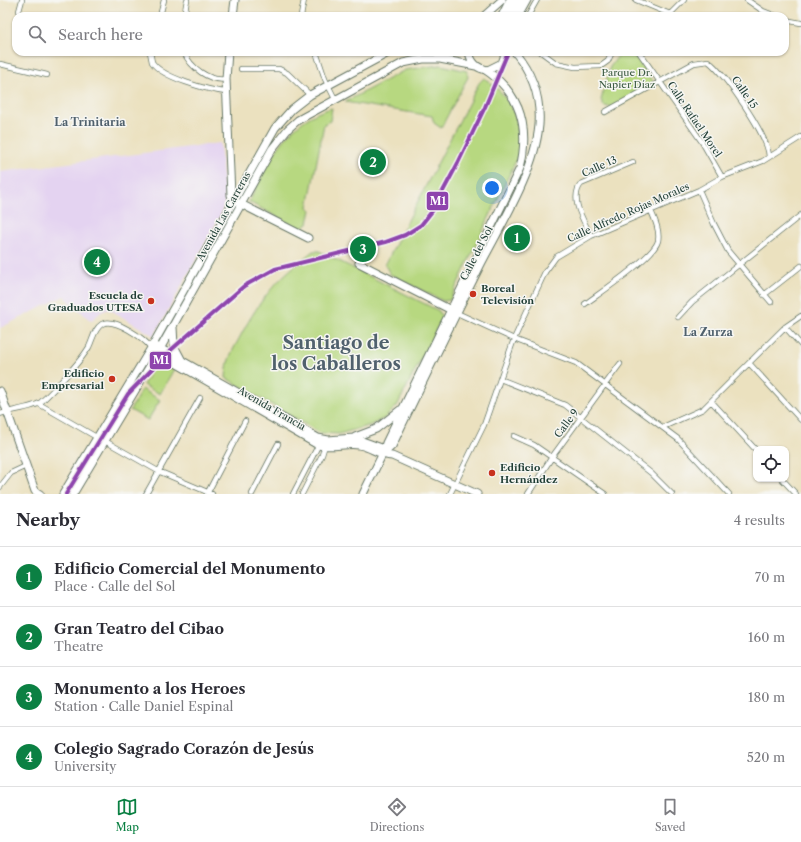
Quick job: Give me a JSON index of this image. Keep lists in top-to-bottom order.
{
  "streets": {
    "main road": ["Avenida Las Carreras", "Calle del Sol", "Avenida Francia"],
    "street": [
      "Calle 15",
      "Calle Rafael Morel",
      "Calle 13",
      "Calle Alfredo Rojas Morales",
      "Calle 9"
    ]
  },
  "crossings": [
    ["Calle 15", "Calle Rafael Morel"],
    ["Calle 15", "Calle Alfredo Rojas Morales"],
    ["Calle Rafael Morel", "Calle Alfredo Rojas Morales"],
    ["Calle 13", "Calle Alfredo Rojas Morales"],
    ["Avenida Las Carreras", "Calle del Sol"],
    ["Avenida Las Carreras", "Avenida Francia"]
  ],
  "districts": ["La Trinitaria", "La Zurza", "Santiago de los Caballeros"],
  "parks": ["Parque Dr. Napier Díaz"],
  "places": [
    "Boreal Televisión",
    "Escuela de Graduados UTESA",
    "Edificio Empresarial",
    "Edificio Hernández"
  ],
  "lines": ["transit line M1"],
  "page": {
    "search": "Search here",
    "pins": [
      "2",
      "1",
      "3",
      "4"
    ],
    "heading": ["Nearby", "4 results"],
    "list": [
      {
        "mark": "1",
        "name": "Edificio Comercial del Monumento",
        "note": "Place · Calle del Sol",
        "value": "70 m"
      },
      {
        "mark": "2",
        "name": "Gran Teatro del Cibao",
        "note": "Theatre",
        "value": "160 m"
      },
      {
        "mark": "3",
        "name": "Monumento a los Heroes",
        "note": "Station · Calle Daniel Espinal",
        "value": "180 m"
      },
      {
        "mark": "4",
        "name": "Colegio Sagrado Corazón de Jesús",
        "note": "University",
        "value": "520 m"
      }
    ],
    "nav": ["Map", "Directions", "Saved"]
  }
}
